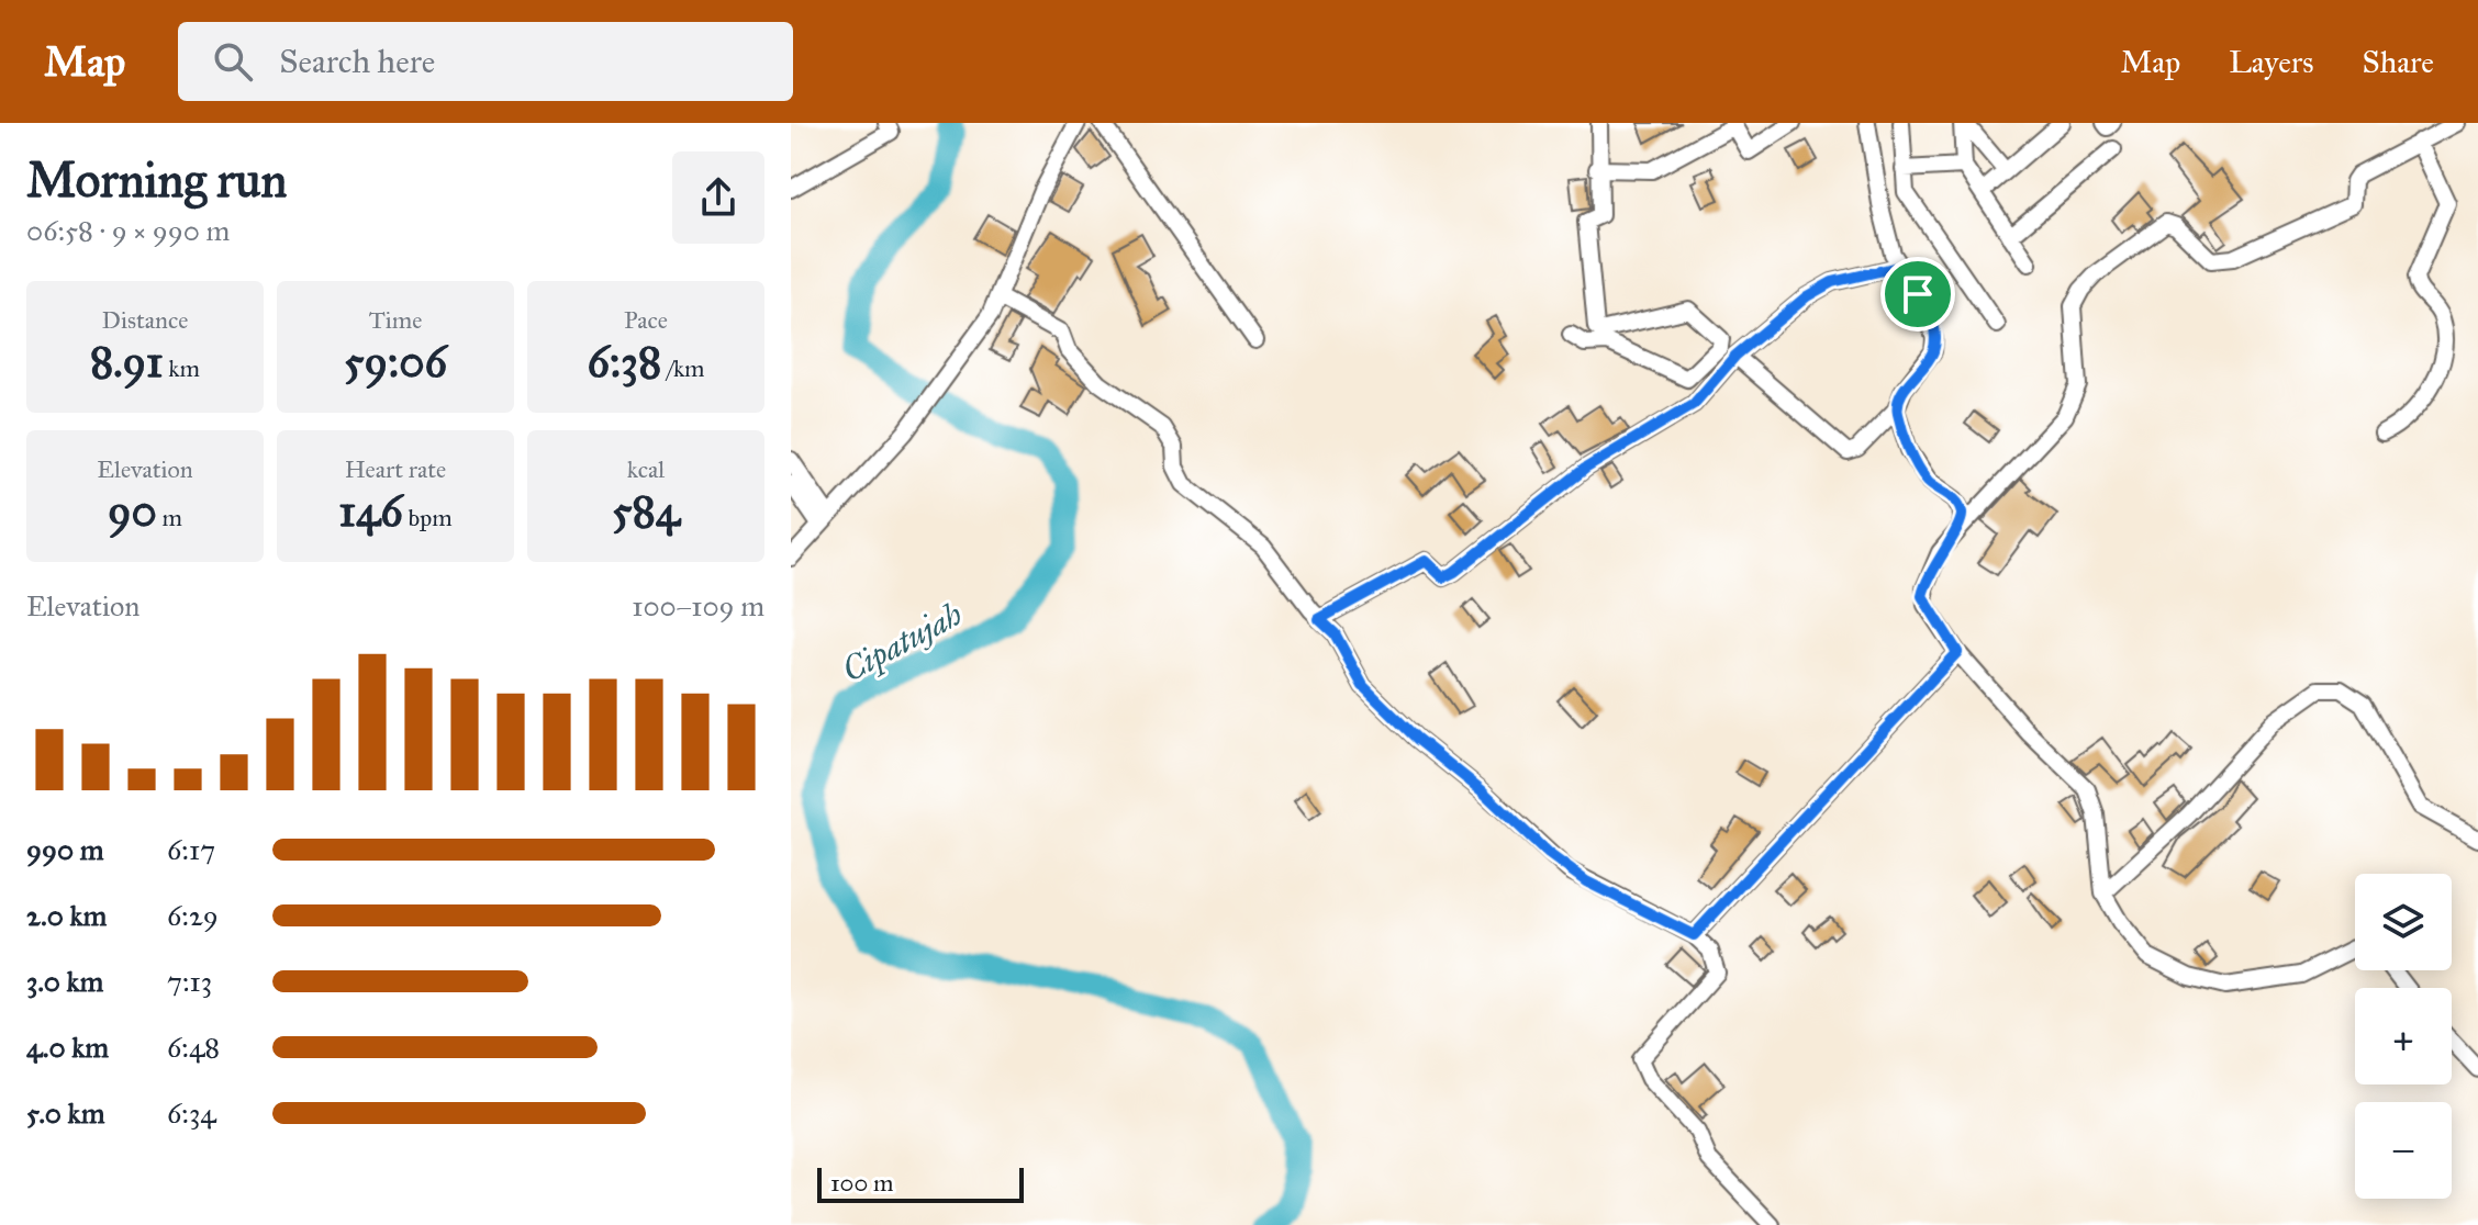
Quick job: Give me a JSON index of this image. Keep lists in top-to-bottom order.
{
  "water": ["Cipatujah"],
  "scale_bar": "100 m",
  "page": {
    "header": "Map",
    "search": "Search here",
    "nav": ["Map", "Layers", "Share"],
    "heading": ["Morning run", "06:58 · 9 × 990 m"],
    "stats": [
      ["Distance", "8.91 km"],
      ["Time", "59:06"],
      ["Pace", "6:38 /km"],
      ["Elevation", "90 m"],
      ["Heart rate", "146 bpm"],
      ["kcal", "584"]
    ],
    "chart": ["Elevation", "100–109 m"],
    "list": [
      {
        "name": "990 m",
        "note": "6:17"
      },
      {
        "name": "2.0 km",
        "note": "6:29"
      },
      {
        "name": "3.0 km",
        "note": "7:13"
      },
      {
        "name": "4.0 km",
        "note": "6:48"
      },
      {
        "name": "5.0 km",
        "note": "6:34"
      }
    ],
    "map_buttons": ["+", "−"],
    "scale": "100 m"
  }
}
